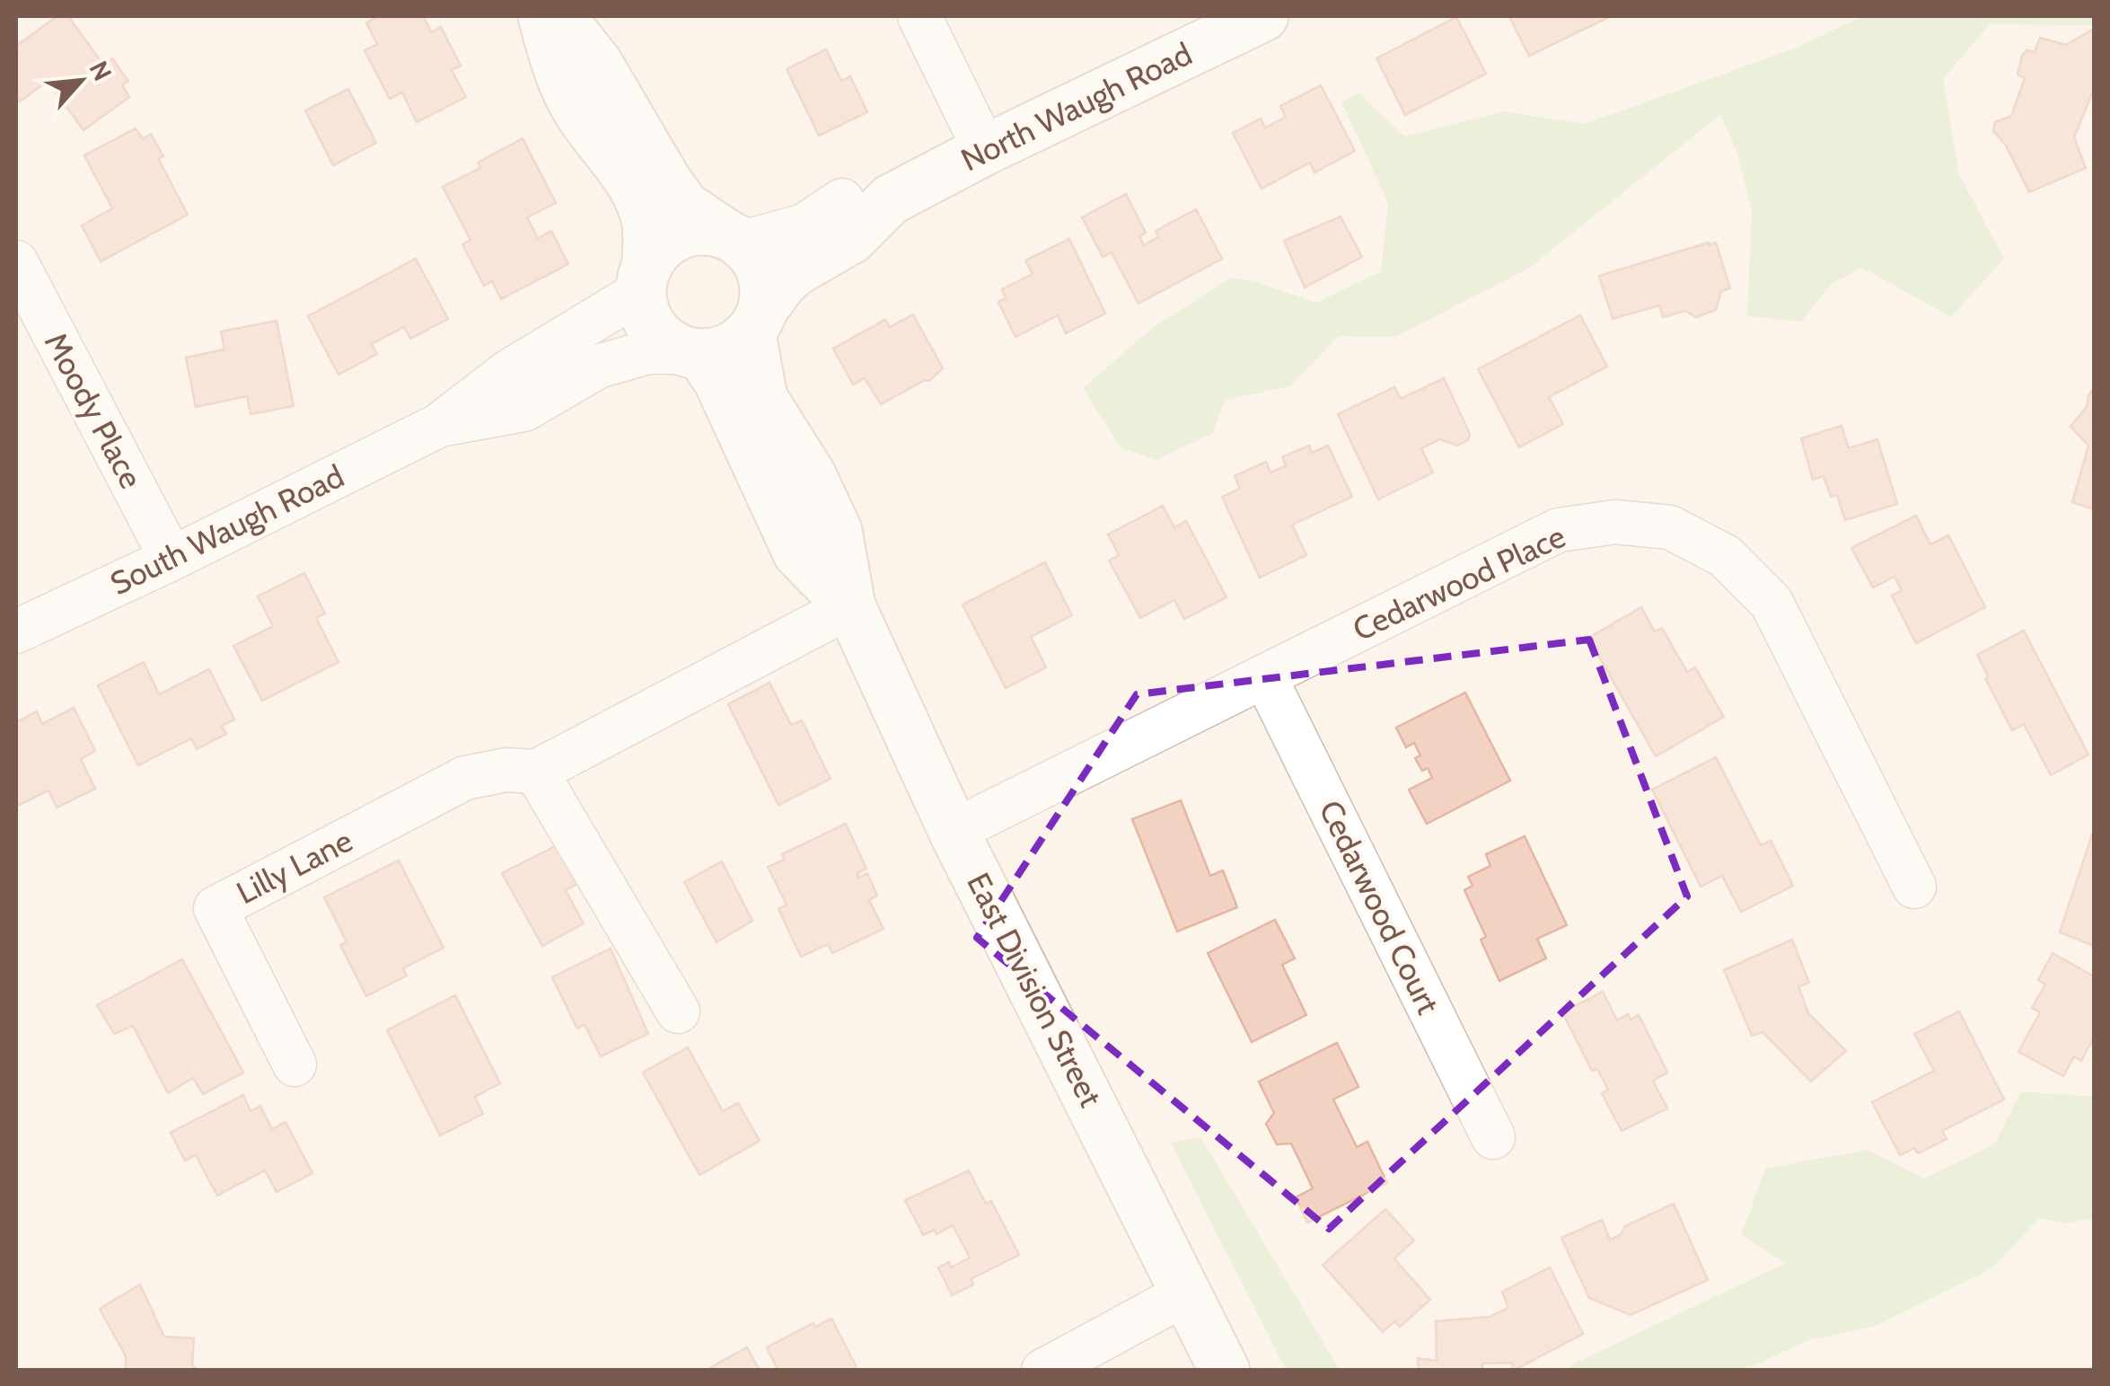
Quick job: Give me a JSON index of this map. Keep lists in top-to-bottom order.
{
  "streets": {
    "street": [
      "North Waugh Road",
      "Moody Place",
      "South Waugh Road",
      "Cedarwood Place",
      "Lilly Lane",
      "Cedarwood Court",
      "East Division Street"
    ]
  },
  "crossings": [
    ["North Waugh Road", "South Waugh Road"],
    ["North Waugh Road", "East Division Street"],
    ["Moody Place", "South Waugh Road"],
    ["South Waugh Road", "East Division Street"],
    ["Cedarwood Place", "Cedarwood Court"],
    ["Cedarwood Place", "East Division Street"],
    ["Lilly Lane", "East Division Street"]
  ],
  "north": "top right"
}
